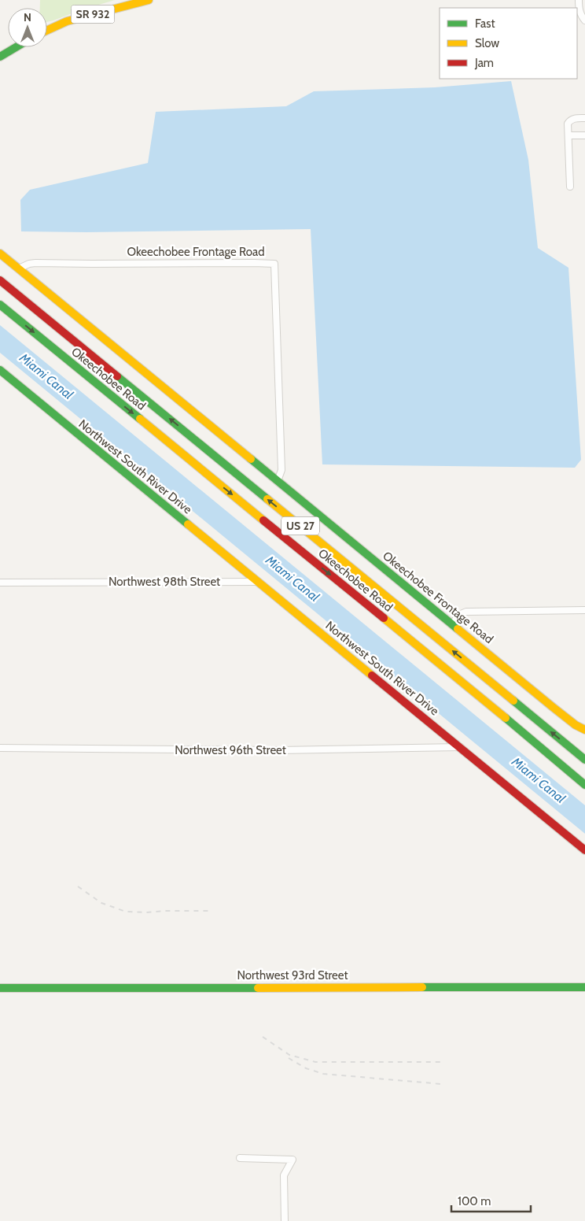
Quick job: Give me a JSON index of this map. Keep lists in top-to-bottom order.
{
  "streets": {
    "main road": [
      "SR 932",
      "Okeechobee Frontage Road",
      "Okeechobee Road",
      "Northwest South River Drive",
      "US 27",
      "Northwest 93rd Street"
    ],
    "street": ["Northwest 98th Street", "Northwest 96th Street"]
  },
  "crossings": [
    ["Northwest South River Drive", "Northwest 98th Street"],
    ["Northwest South River Drive", "Northwest 96th Street"]
  ],
  "water": ["Miami Canal"],
  "legend": ["Fast", "Slow", "Jam"],
  "scale_bar": "100 m",
  "north": "top"
}
